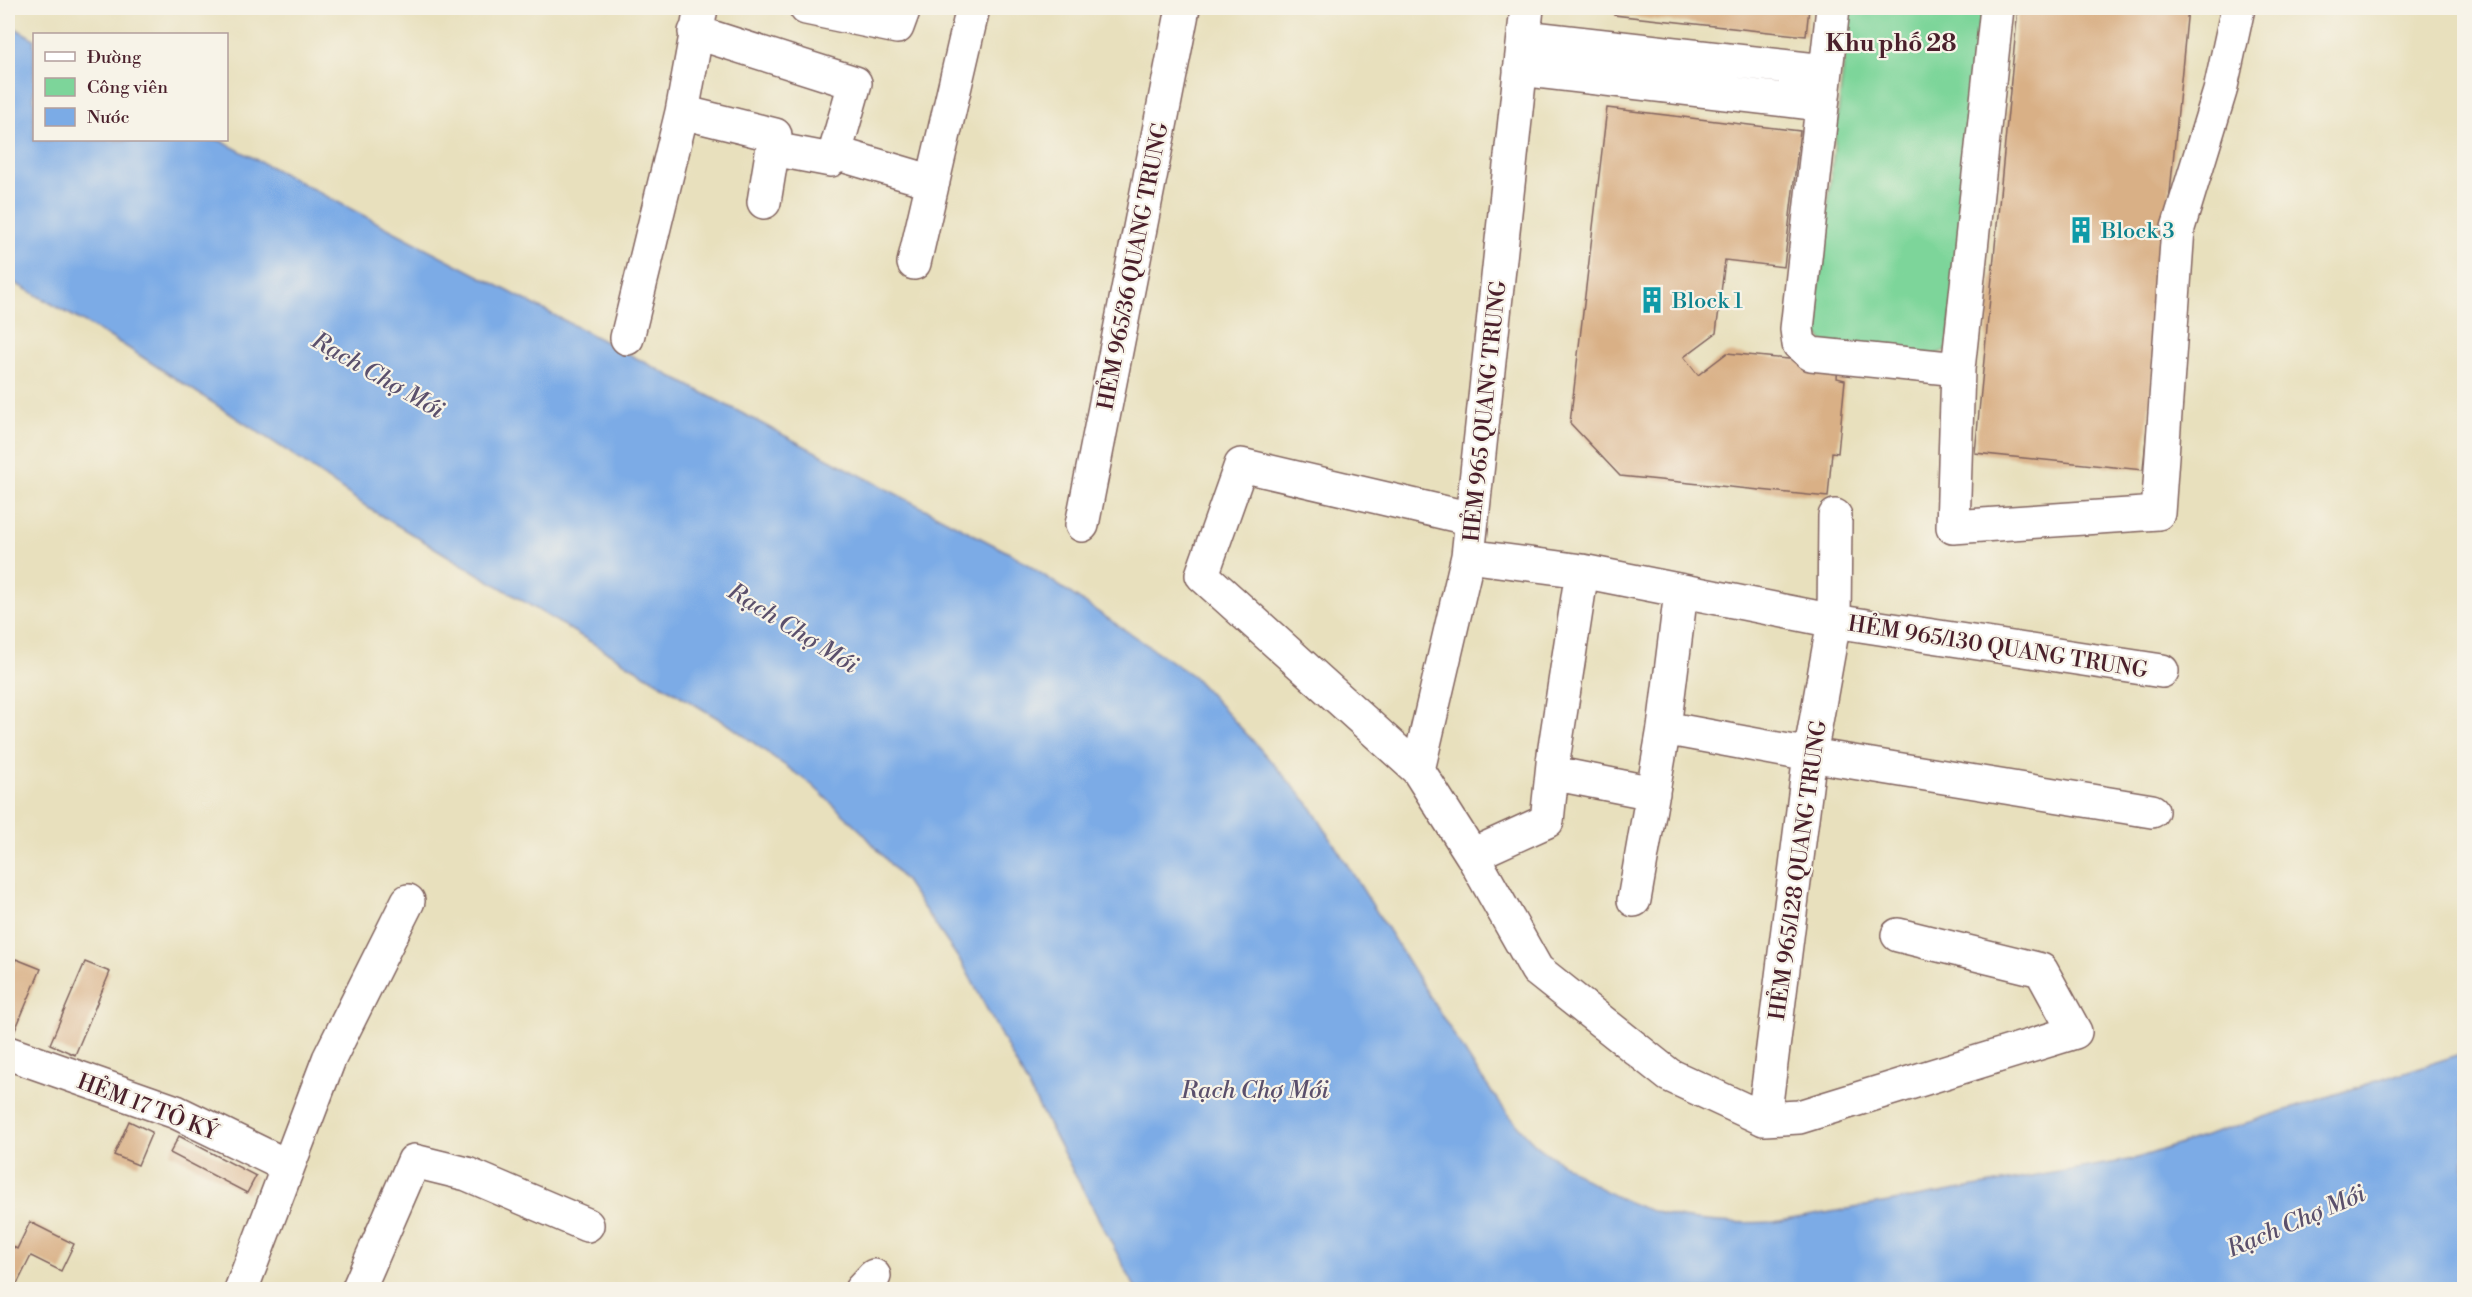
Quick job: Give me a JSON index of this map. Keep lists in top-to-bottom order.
{
  "streets": {
    "street": [
      "HẺM 965/36 QUANG TRUNG",
      "HẺM 965 QUANG TRUNG",
      "HẺM 965/130 QUANG TRUNG",
      "HẺM 965/128 QUANG TRUNG",
      "HẺM 17 TÔ KÝ"
    ]
  },
  "crossings": [
    ["HẺM 965 QUANG TRUNG", "HẺM 965/130 QUANG TRUNG"],
    ["HẺM 965 QUANG TRUNG", "HẺM 965/128 QUANG TRUNG"],
    ["HẺM 965/130 QUANG TRUNG", "HẺM 965/128 QUANG TRUNG"]
  ],
  "districts": ["Khu phố 28"],
  "water": ["Rạch Chợ Mới"],
  "places": {
    "building": ["Block 3", "Block 1"]
  },
  "legend": ["Đường", "Công viên", "Nước"]
}
